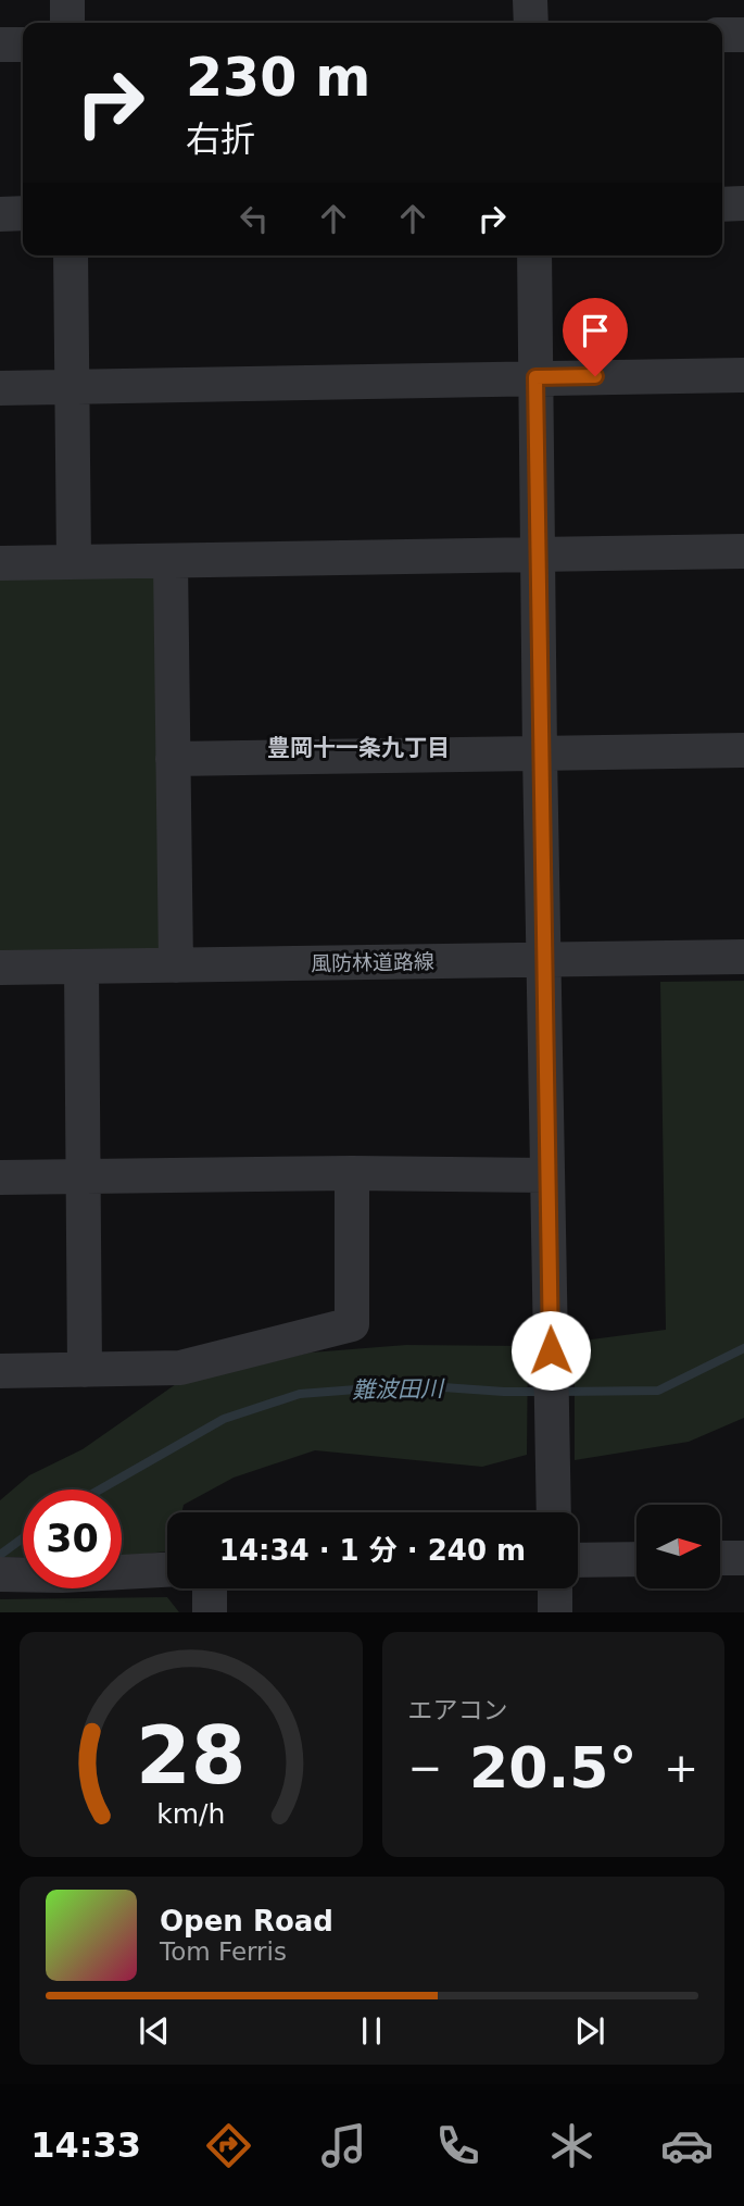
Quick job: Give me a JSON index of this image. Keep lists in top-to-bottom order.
{
  "streets": {
    "street": ["風防林道路線"]
  },
  "districts": ["豊岡十一条九丁目"],
  "water": ["難波田川"],
  "north": "right",
  "page": {
    "turn": ["230 m", "右折"],
    "limit": "30",
    "trip": "14:34 · 1 分 · 240 m",
    "tile": "エアコン",
    "heat": ["−", "20.5°", "+"],
    "song": ["Open Road", "Tom Ferris"],
    "tabs": "14:33",
    "gauge": ["28", "km/h"]
  }
}
